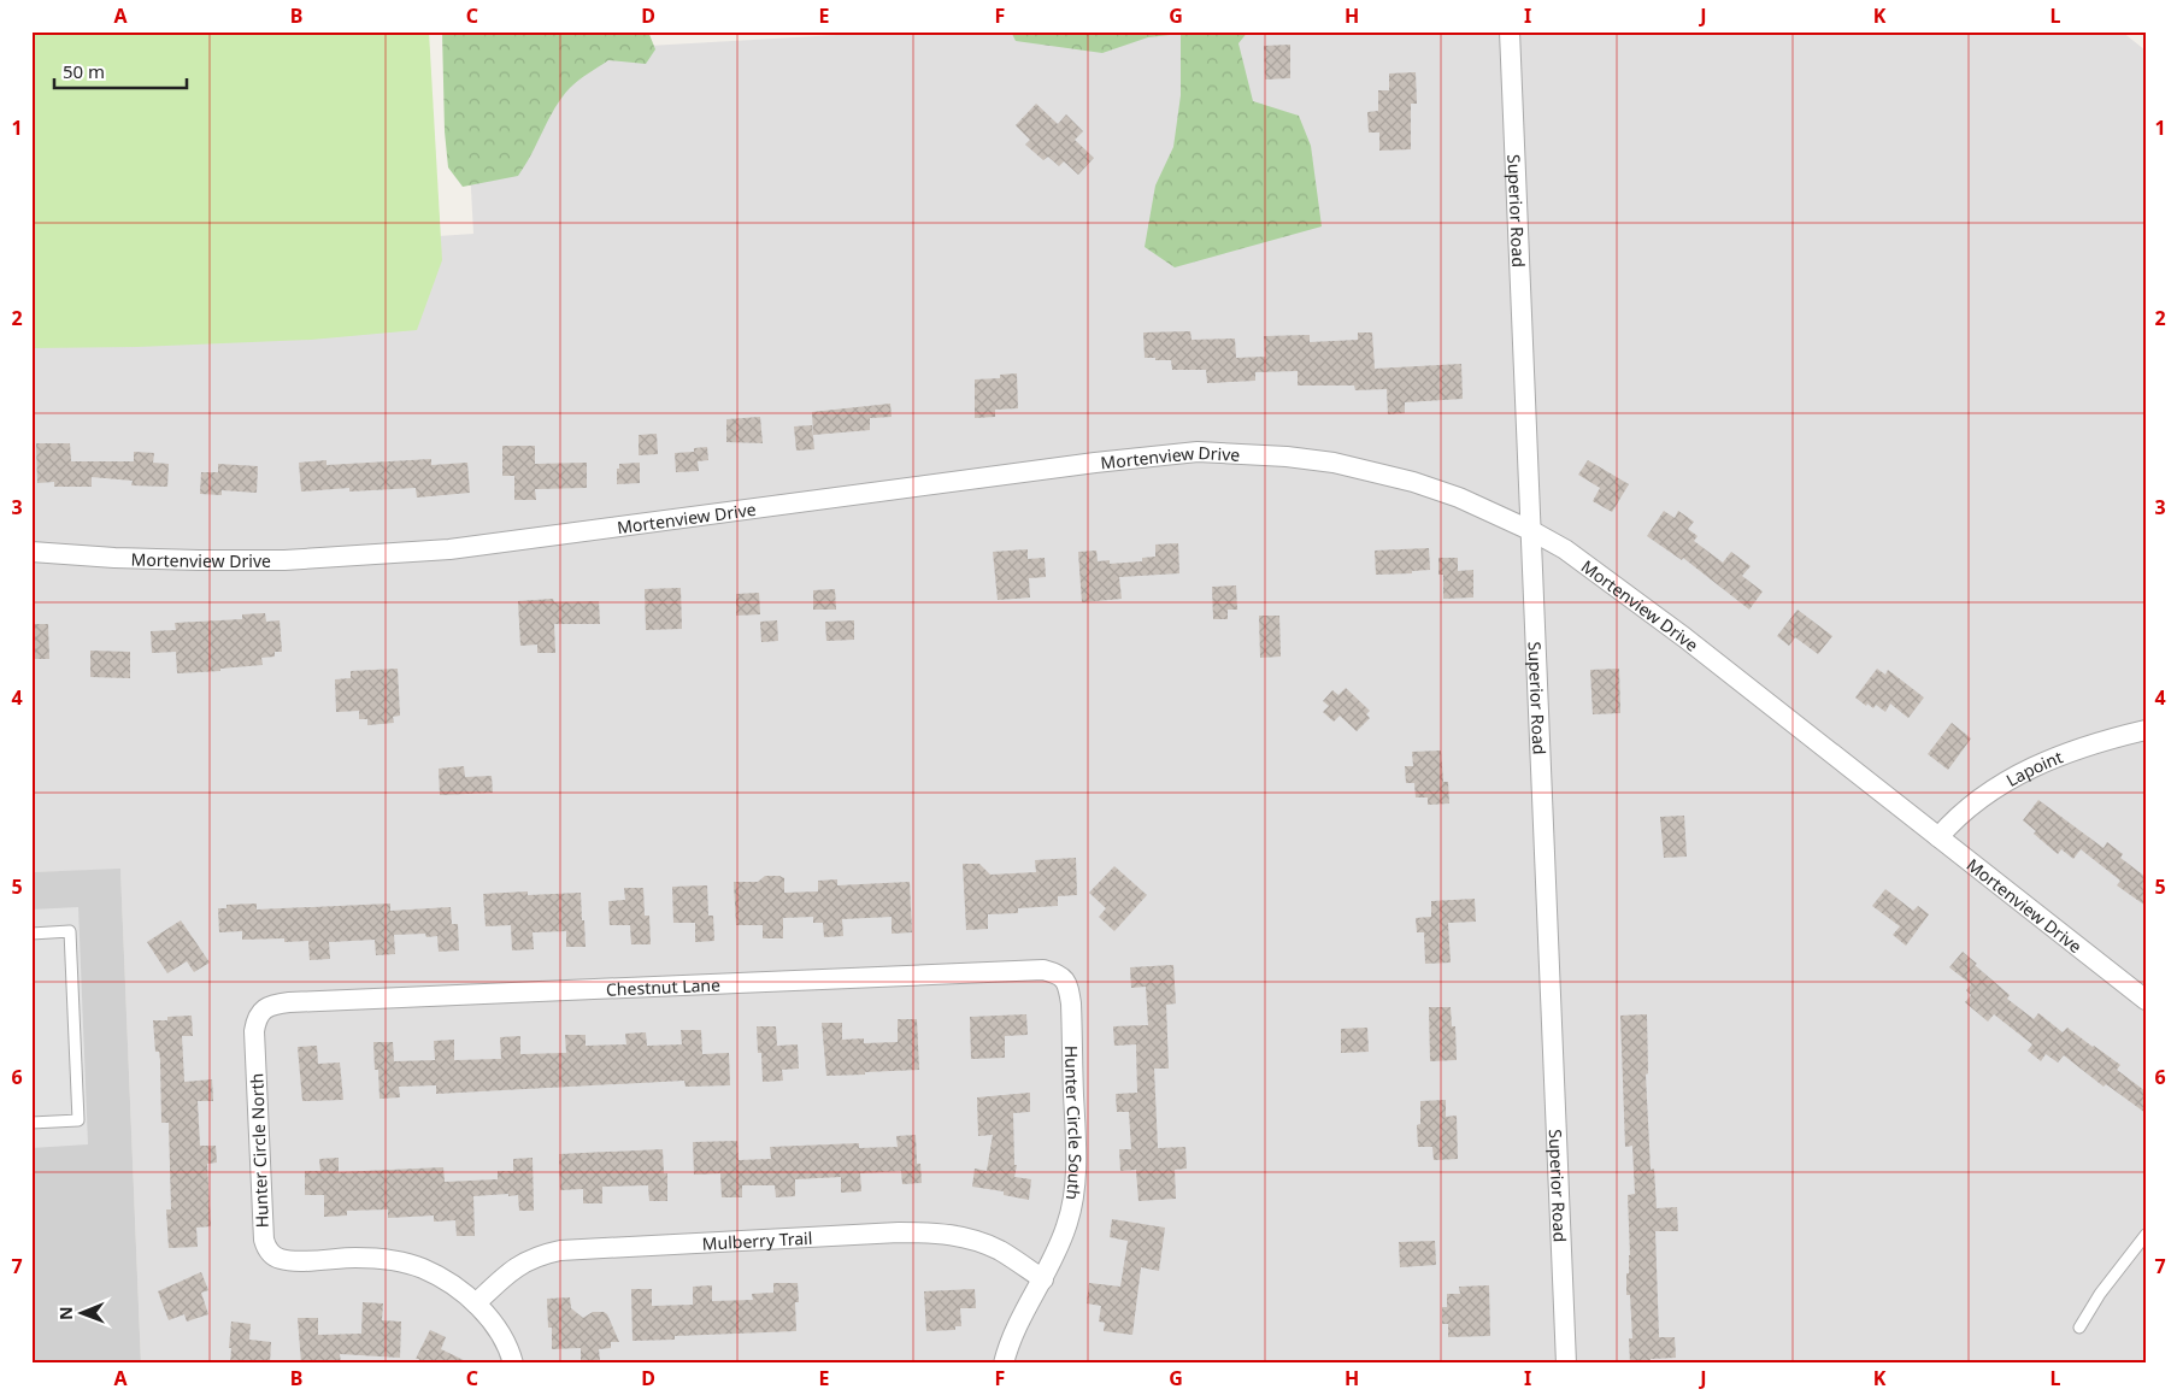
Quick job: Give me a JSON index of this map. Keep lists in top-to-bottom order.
{
  "streets": {
    "street": [
      "Superior Road",
      "Mortenview Drive",
      "Lapoint",
      "Chestnut Lane",
      "Hunter Circle South",
      "Hunter Circle North",
      "Mulberry Trail"
    ]
  },
  "crossings": [
    ["Superior Road", "Mortenview Drive"],
    ["Mortenview Drive", "Lapoint"],
    ["Chestnut Lane", "Hunter Circle South"],
    ["Chestnut Lane", "Hunter Circle North"],
    ["Hunter Circle South", "Mulberry Trail"],
    ["Hunter Circle North", "Mulberry Trail"]
  ],
  "scale_bar": "50 m",
  "north": "left",
  "grid": {
    "columns": [
      "A",
      "B",
      "C",
      "D",
      "E",
      "F",
      "G",
      "H",
      "I",
      "J",
      "K",
      "L"
    ],
    "rows": [
      "1",
      "2",
      "3",
      "4",
      "5",
      "6",
      "7"
    ]
  }
}
